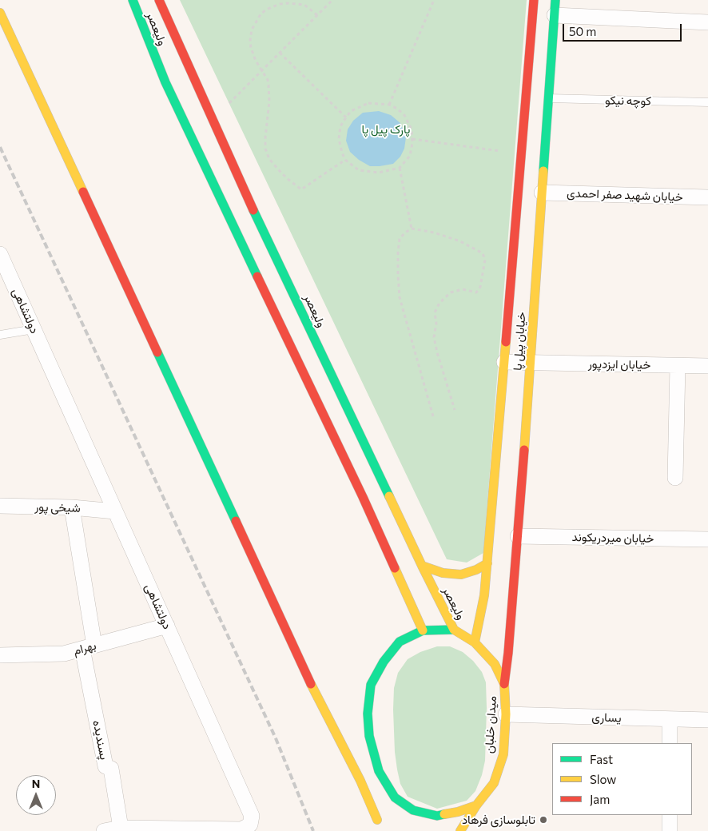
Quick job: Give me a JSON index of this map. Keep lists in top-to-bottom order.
{
  "streets": {
    "street": [
      "ولیعصر",
      "خیابان شهید صفر احمدی",
      "دولتشاهی",
      "خیابان پیل پا",
      "خیابان ایزدپور",
      "شیخی پور",
      "خیابان میردریکوند",
      "بهرام",
      "یساری",
      "میدان خلبان",
      "پسندیده"
    ],
    "lane": ["کوچه نیکو"]
  },
  "crossings": [
    ["ولیعصر", "میدان خلبان"],
    ["کوچه نیکو", "خیابان پیل پا"],
    ["خیابان شهید صفر احمدی", "خیابان پیل پا"],
    ["دولتشاهی", "شیخی پور"],
    ["دولتشاهی", "بهرام"],
    ["دولتشاهی", "پسندیده"],
    ["خیابان پیل پا", "خیابان ایزدپور"],
    ["خیابان پیل پا", "خیابان میردریکوند"],
    ["خیابان پیل پا", "میدان خلبان"],
    ["شیخی پور", "پسندیده"],
    ["بهرام", "پسندیده"],
    ["یساری", "میدان خلبان"]
  ],
  "parks": ["پارک پیل پا"],
  "places": ["تابلوسازی فرهاد"],
  "legend": ["Fast", "Slow", "Jam"],
  "scale_bar": "50 m",
  "north": "top"
}
